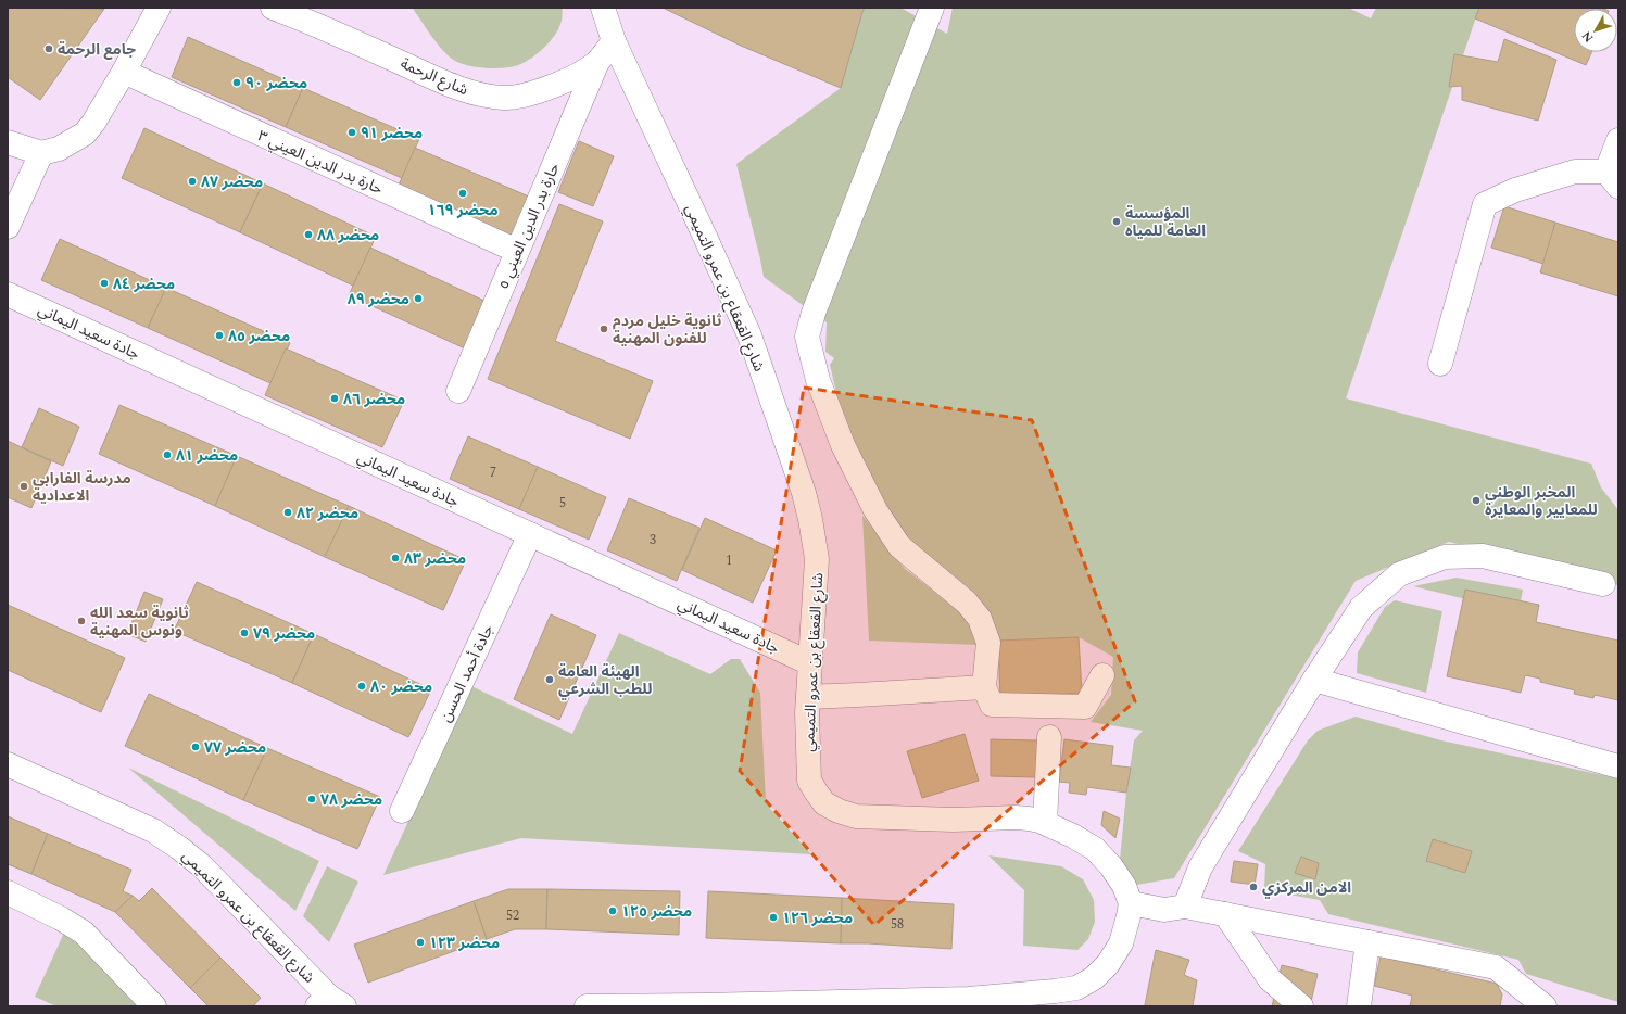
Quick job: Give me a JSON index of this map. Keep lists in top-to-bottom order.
{
  "streets": {
    "main road": [
      "شارع الرحمة",
      "حارة بدر الدين العيني ٣",
      "حارة بدر الدين العيني ٥",
      "شارع القعقاع بن عمرو التميمي",
      "جادة سعيد اليماني",
      "جادة أحمد الحسن"
    ]
  },
  "crossings": [
    ["شارع الرحمة", "حارة بدر الدين العيني ٥"],
    ["شارع الرحمة", "شارع القعقاع بن عمرو التميمي"],
    ["حارة بدر الدين العيني ٣", "حارة بدر الدين العيني ٥"],
    ["شارع القعقاع بن عمرو التميمي", "جادة سعيد اليماني"],
    ["جادة سعيد اليماني", "جادة أحمد الحسن"]
  ],
  "places": [
    "جامع الرحمة",
    "محضر ٩٠",
    "محضر ٩١",
    "محضر ٨٧",
    "محضر ١٦٩",
    "المؤسسة العامة للمياه",
    "محضر ٨٨",
    "محضر ٨٤",
    "محضر ٨٩",
    "ثانوية خليل مردم للفنون المهنية",
    "محضر ٨٥",
    "محضر ٨٦",
    "محضر ٨١",
    "مدرسة الفارابي الاعدادية",
    "المخبر الوطني للمعايير والمعايرة",
    "محضر ٨٢",
    "محضر ٨٣",
    "ثانوية سعد الله ونوس المهنية",
    "محضر ٧٩",
    "الهيئة العامة للطب الشرعي",
    "محضر ٨٠",
    "محضر ٧٧",
    "محضر ٧٨",
    "الامن المركزي",
    "محضر ١٢٥",
    "محضر ١٢٦",
    "محضر ١٢٣"
  ],
  "house_numbers": [
    "7",
    "5",
    "3",
    "1",
    "52",
    "58"
  ],
  "north": "bottom left"
}
